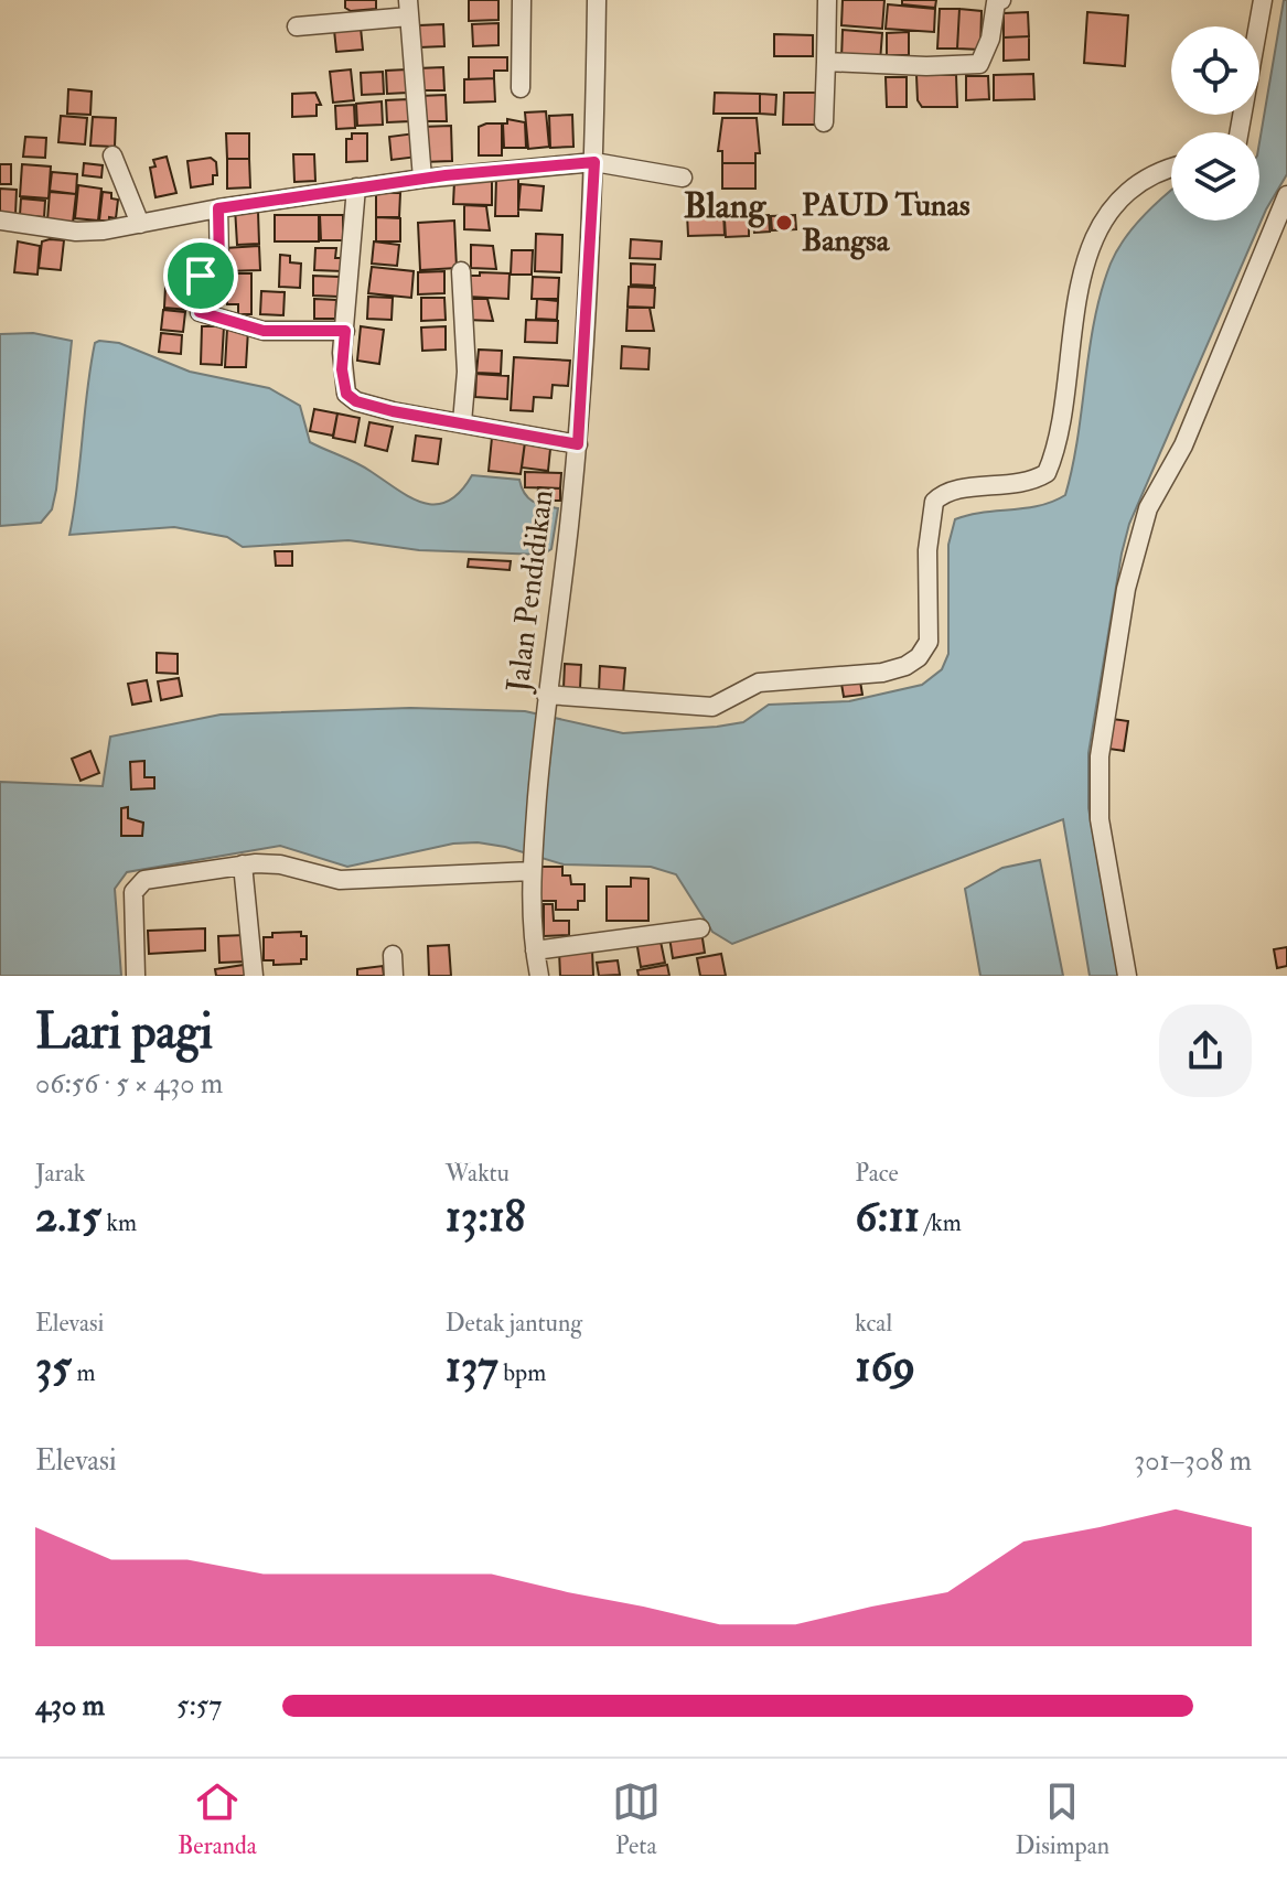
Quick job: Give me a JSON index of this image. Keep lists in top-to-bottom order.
{
  "streets": {
    "street": ["Jalan Pendidikan"]
  },
  "districts": ["Blang"],
  "places": ["PAUD Tunas Bangsa"],
  "page": {
    "heading": ["Lari pagi", "06:56 · 5 × 430 m"],
    "stats": [
      ["Jarak", "2.15 km"],
      ["Waktu", "13:18"],
      ["Pace", "6:11 /km"],
      ["Elevasi", "35 m"],
      ["Detak jantung", "137 bpm"],
      ["kcal", "169"]
    ],
    "chart": ["Elevasi", "301–308 m"],
    "list": [
      {
        "name": "430 m",
        "note": "5:57"
      }
    ],
    "tabs": ["Beranda", "Peta", "Disimpan"]
  }
}
